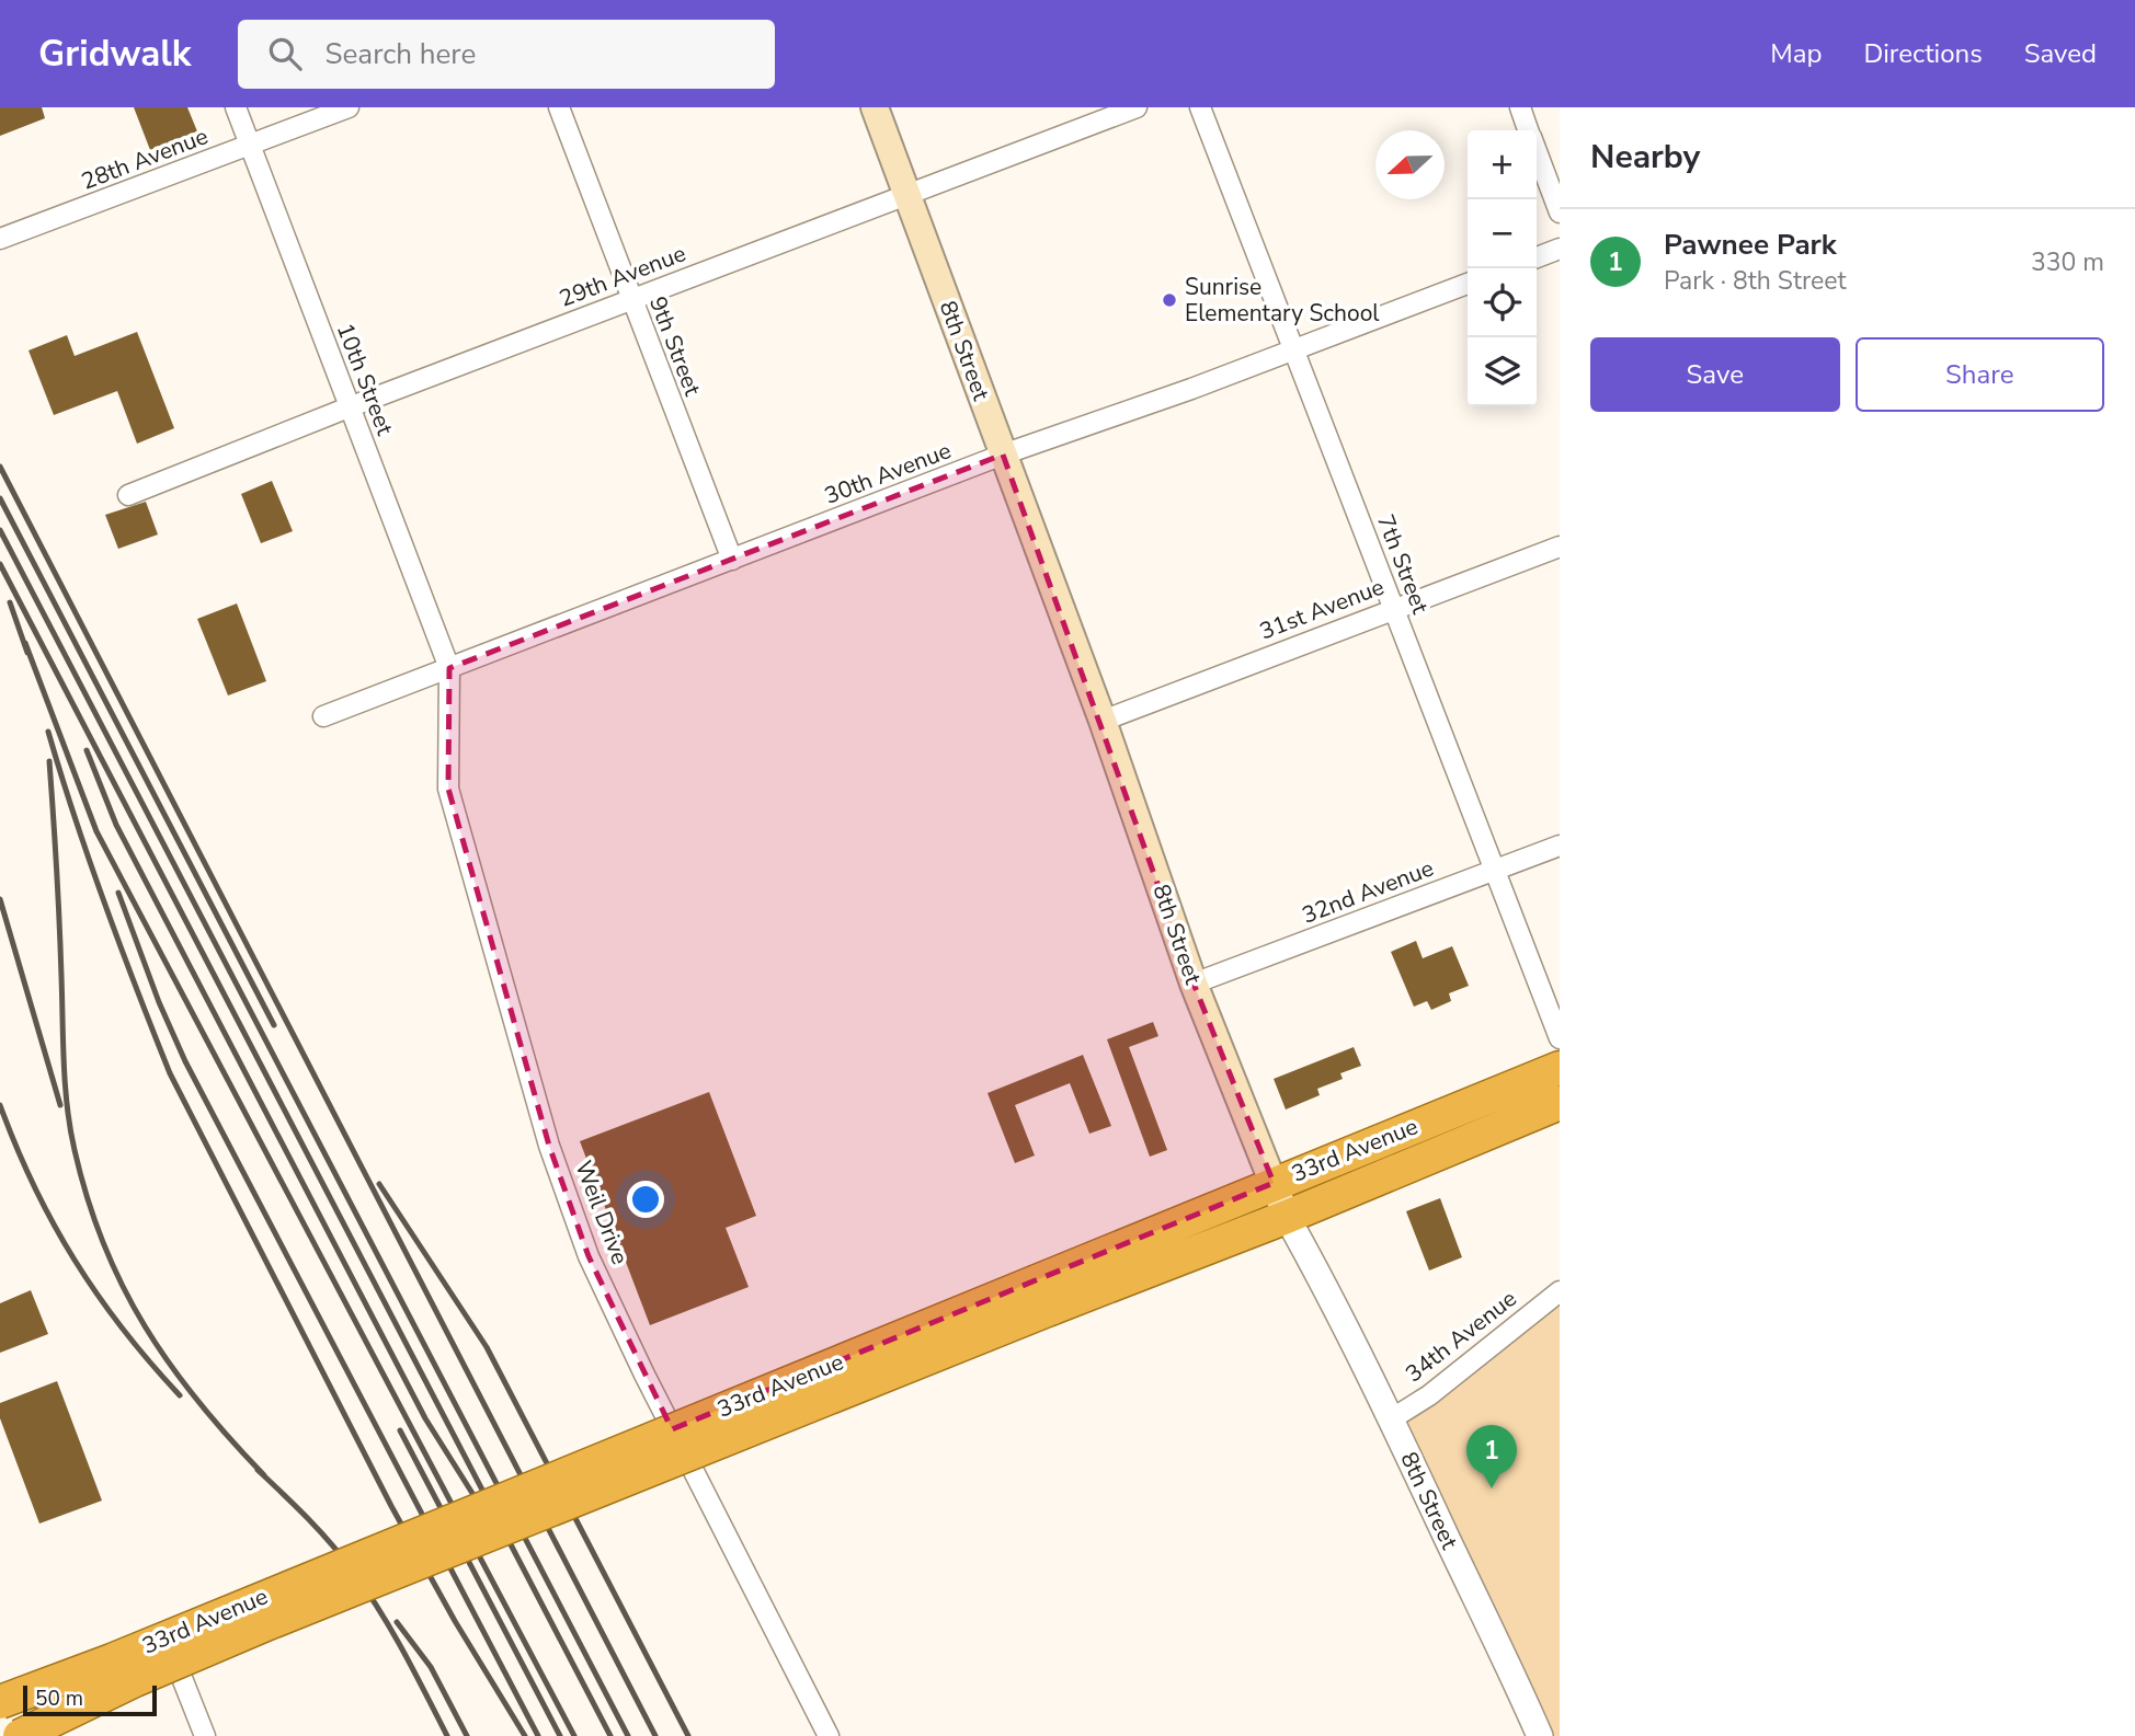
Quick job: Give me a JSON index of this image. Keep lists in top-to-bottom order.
{
  "streets": {
    "highway": ["33rd Avenue"],
    "main road": ["8th Street"],
    "street": [
      "28th Avenue",
      "29th Avenue",
      "9th Street",
      "10th Street",
      "30th Avenue",
      "7th Street",
      "31st Avenue",
      "32nd Avenue",
      "Weil Drive",
      "34th Avenue"
    ]
  },
  "crossings": [
    ["28th Avenue", "10th Street"],
    ["29th Avenue", "9th Street"],
    ["29th Avenue", "8th Street"],
    ["29th Avenue", "10th Street"],
    ["9th Street", "30th Avenue"],
    ["8th Street", "30th Avenue"],
    ["8th Street", "31st Avenue"],
    ["8th Street", "32nd Avenue"],
    ["8th Street", "33rd Avenue"],
    ["8th Street", "34th Avenue"],
    ["10th Street", "30th Avenue"],
    ["10th Street", "Weil Drive"],
    ["30th Avenue", "7th Street"],
    ["30th Avenue", "Weil Drive"],
    ["7th Street", "31st Avenue"],
    ["7th Street", "32nd Avenue"]
  ],
  "places": ["Sunrise Elementary School"],
  "scale_bar": "50 m",
  "north": "left",
  "page": {
    "header": "Gridwalk",
    "search": "Search here",
    "nav": ["Map", "Directions", "Saved"],
    "heading": "Nearby",
    "map_buttons": ["+", "−"],
    "list": [
      {
        "mark": "1",
        "name": "Pawnee Park",
        "note": "Park · 8th Street",
        "value": "330 m"
      }
    ],
    "buttons": ["Save", "Share"],
    "pins": "1",
    "scale": "50 m"
  }
}
